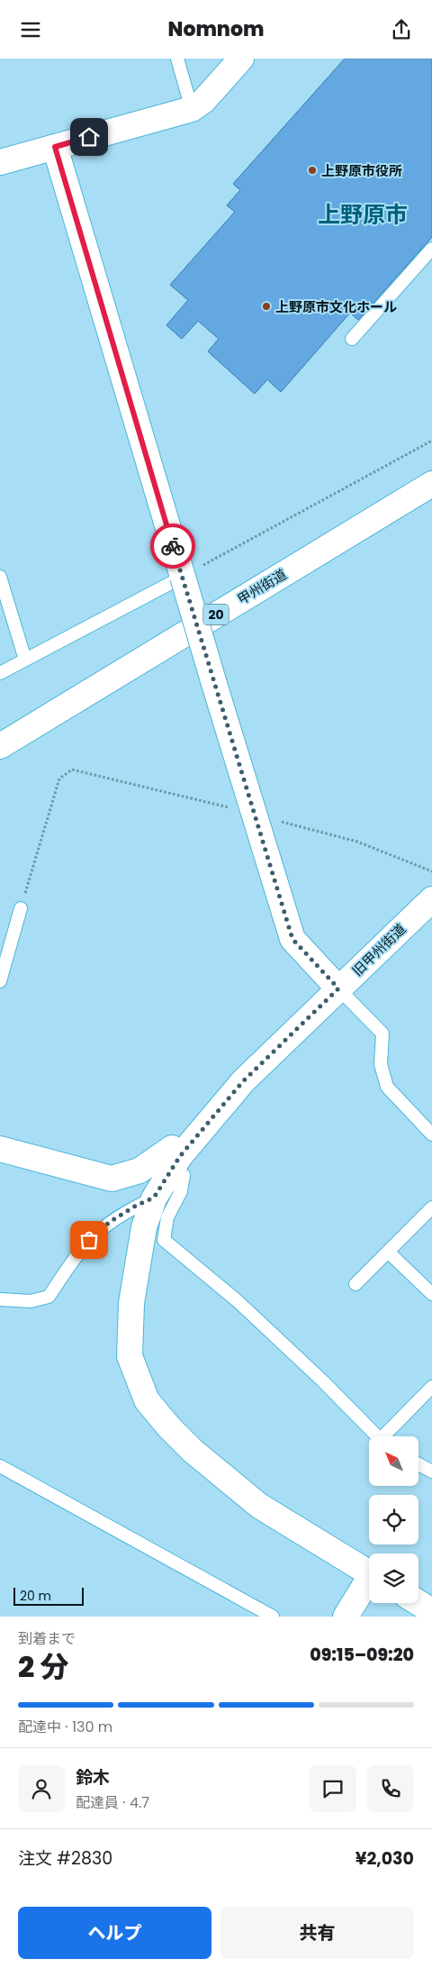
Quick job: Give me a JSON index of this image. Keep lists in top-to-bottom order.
{
  "streets": {
    "main road": ["甲州街道", "20", "旧甲州街道"]
  },
  "districts": ["上野原市"],
  "places": ["上野原市役所", "上野原市文化ホール"],
  "scale_bar": "20 m",
  "north": "top left",
  "page": {
    "header": "Nomnom",
    "scale": "20 m",
    "heading": ["2 分", "到着まで", "09:15–09:20"],
    "panel": [
      "鈴木",
      "配達員 · 4.7",
      "注文 #2830",
      "¥2,030"
    ],
    "bar": "配達中 · 130 m",
    "buttons": ["ヘルプ", "共有"]
  }
}
